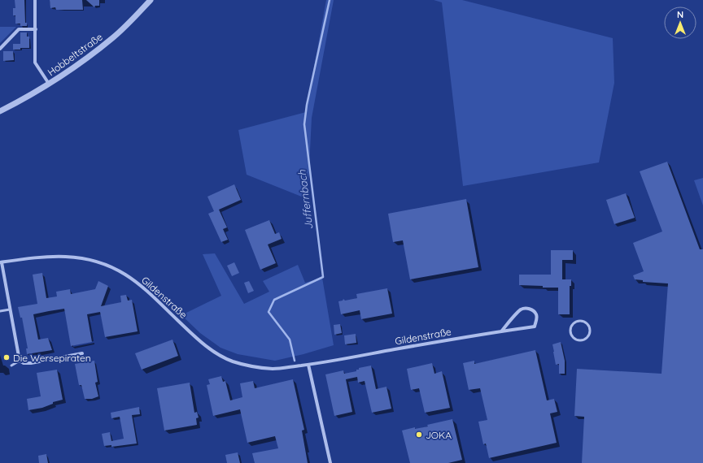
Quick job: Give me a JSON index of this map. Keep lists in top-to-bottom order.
{
  "streets": {
    "street": ["Hobbeltstraße", "Gildenstraße"]
  },
  "water": ["Juffernbach"],
  "places": ["Die Wersepiraten", "JOKA"],
  "north": "top"
}
